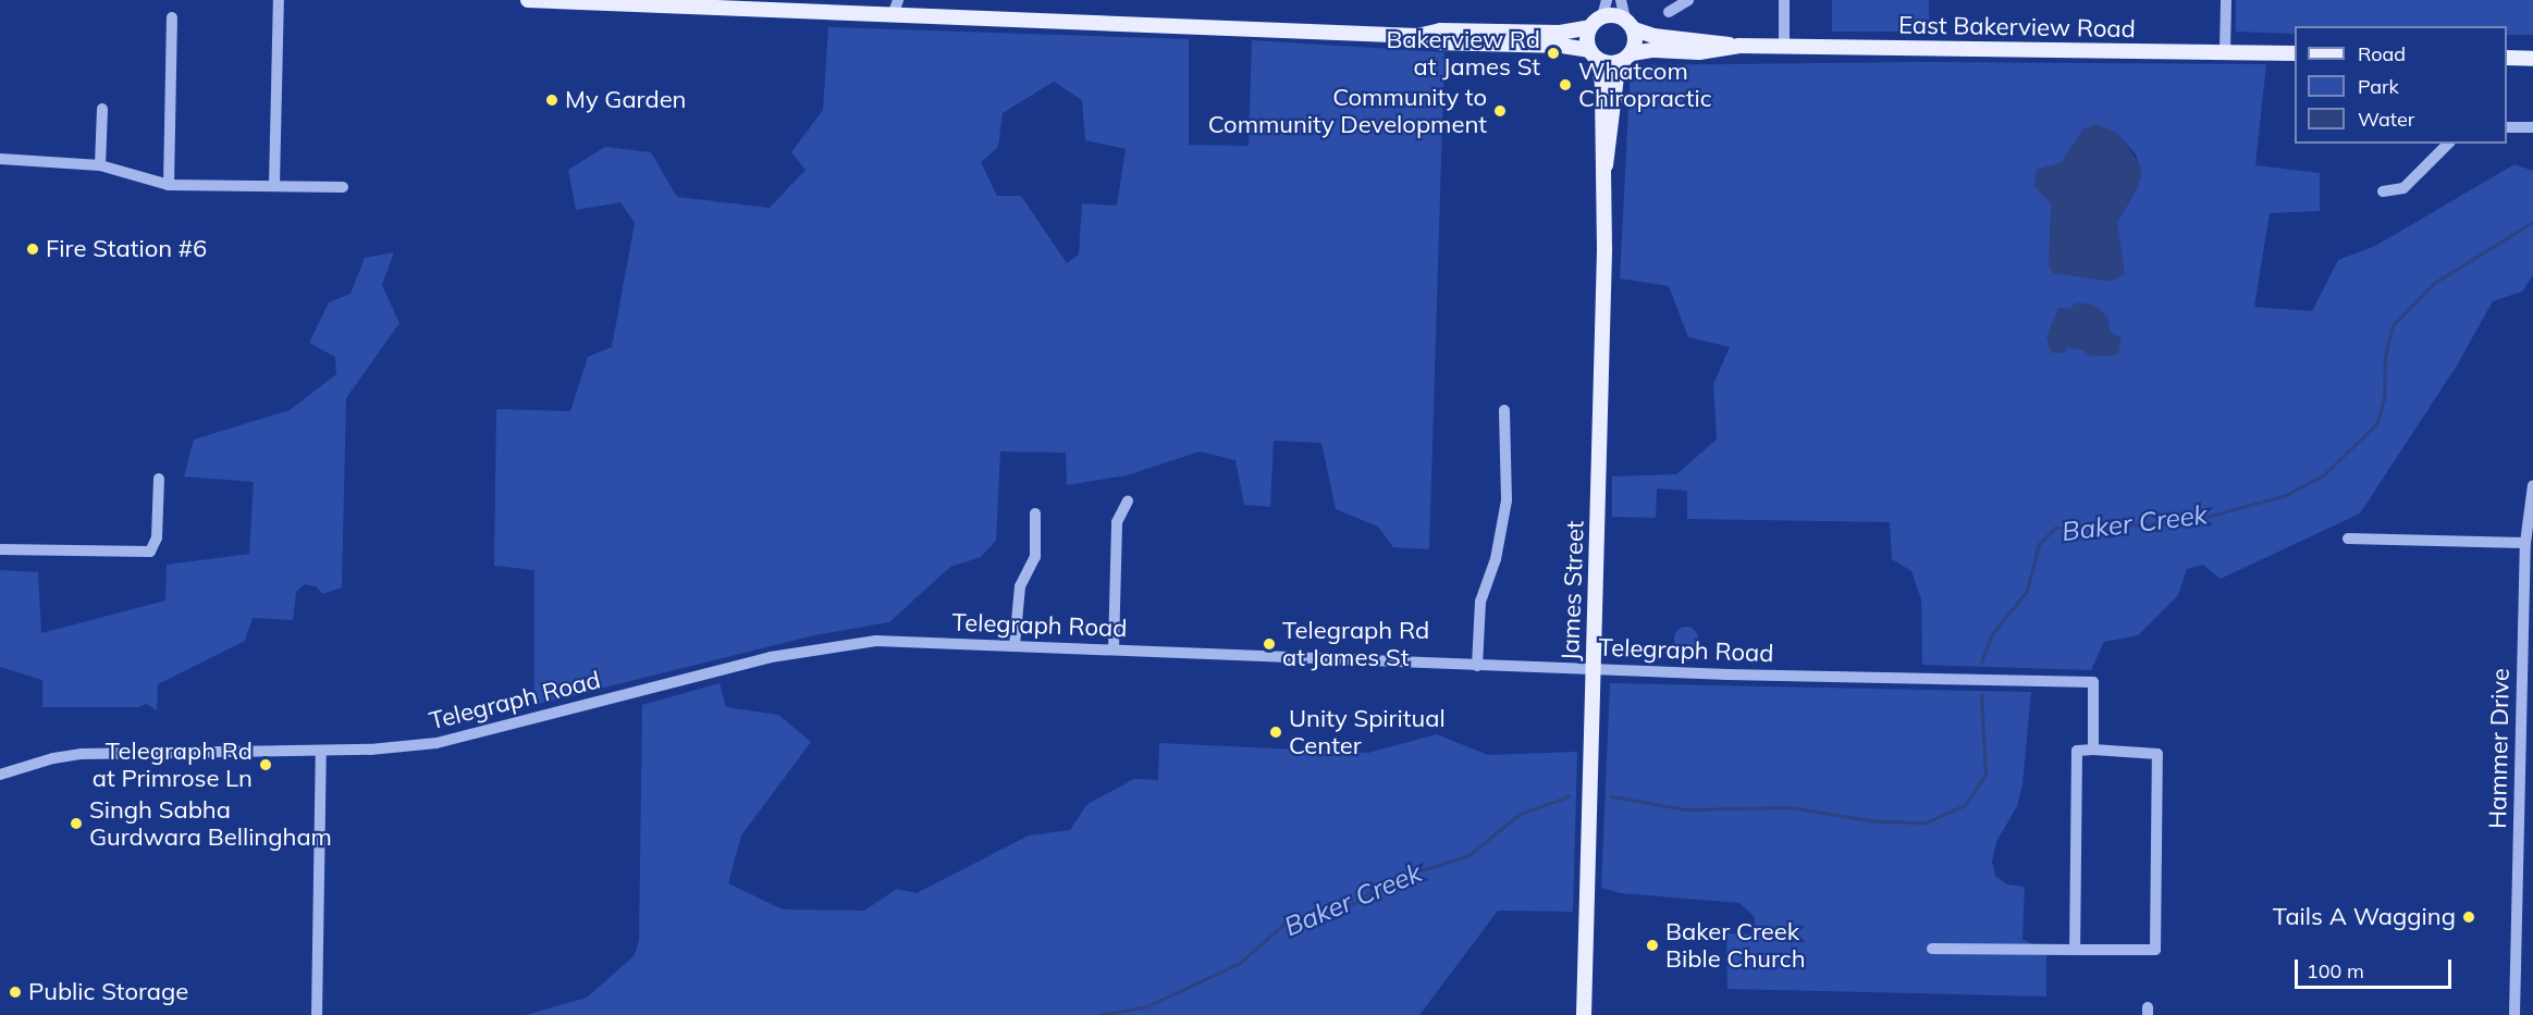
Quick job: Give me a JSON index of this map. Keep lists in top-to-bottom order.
{
  "streets": {
    "main road": ["East Bakerview Road", "James Street"],
    "street": ["Telegraph Road", "Hammer Drive"]
  },
  "crossings": [
    ["East Bakerview Road", "James Street"],
    ["James Street", "Telegraph Road"]
  ],
  "water": ["Baker Creek"],
  "places": [
    "Bakerview Rd at James St",
    "Whatcom Chiropractic",
    "My Garden",
    "Community to Community Development",
    "Fire Station #6",
    "Telegraph Rd at James St",
    "Unity Spiritual Center",
    "Telegraph Rd at Primrose Ln",
    "Singh Sabha Gurdwara Bellingham",
    "Tails A Wagging",
    "Baker Creek Bible Church",
    "Public Storage"
  ],
  "legend": ["Road", "Park", "Water"],
  "scale_bar": "100 m"
}
